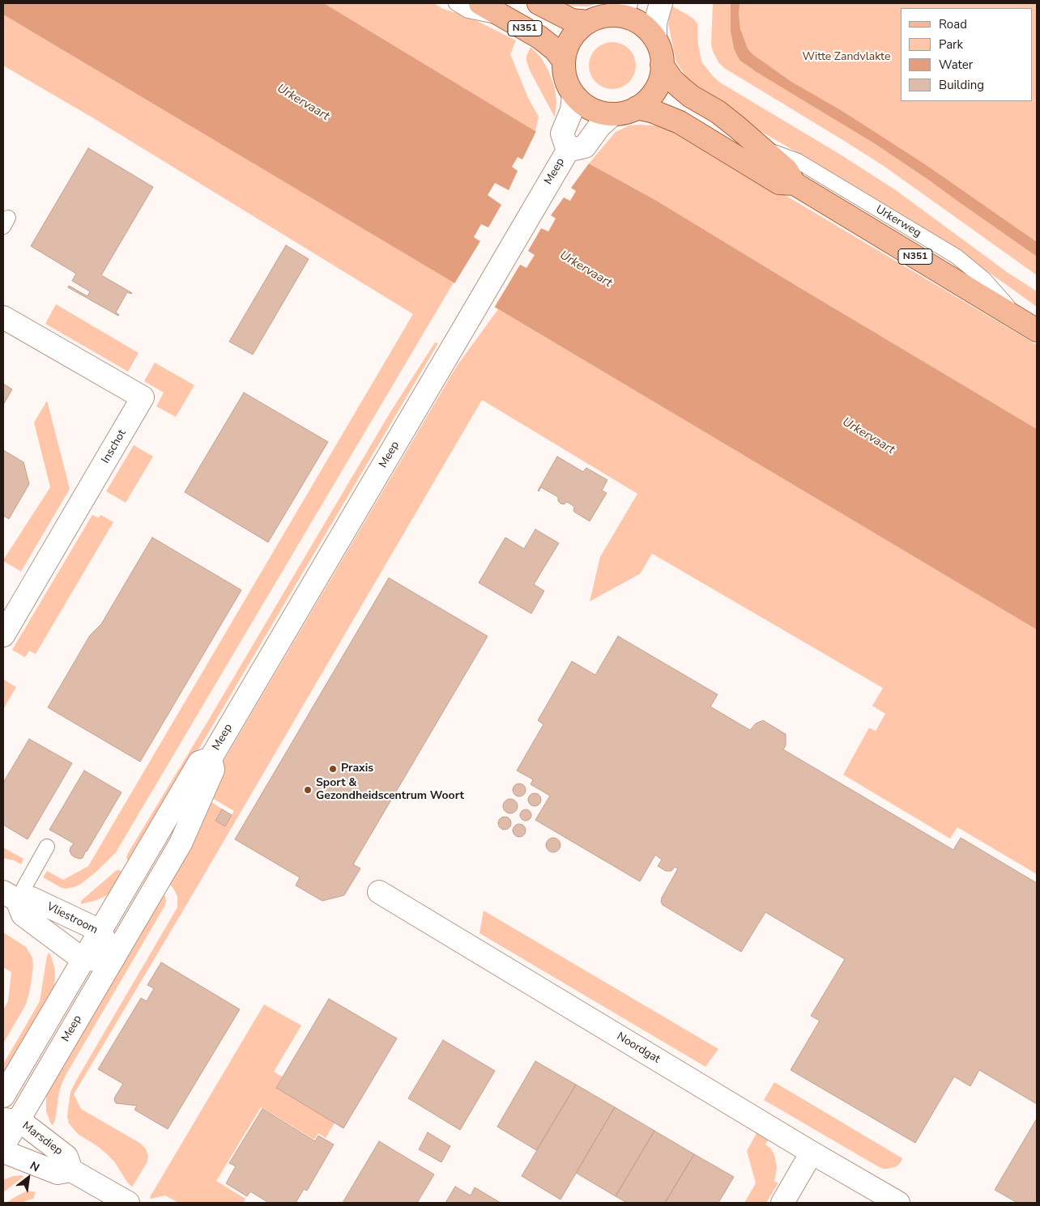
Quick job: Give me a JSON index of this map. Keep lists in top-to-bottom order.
{
  "streets": {
    "main road": [
      "N351",
      "Meep",
      "Urkerweg",
      "Inschot",
      "Vliestroom",
      "Noordgat",
      "Marsdiep"
    ]
  },
  "crossings": [
    ["N351", "Meep"],
    ["N351", "Urkerweg"],
    ["Meep", "Urkerweg"],
    ["Meep", "Vliestroom"],
    ["Meep", "Marsdiep"]
  ],
  "water": ["Urkervaart"],
  "parks": ["Witte Zandvlakte"],
  "places": ["Praxis", "Sport & Gezondheidscentrum Woort"],
  "legend": [
    "Road",
    "Park",
    "Water",
    "Building"
  ],
  "north": "top right"
}
